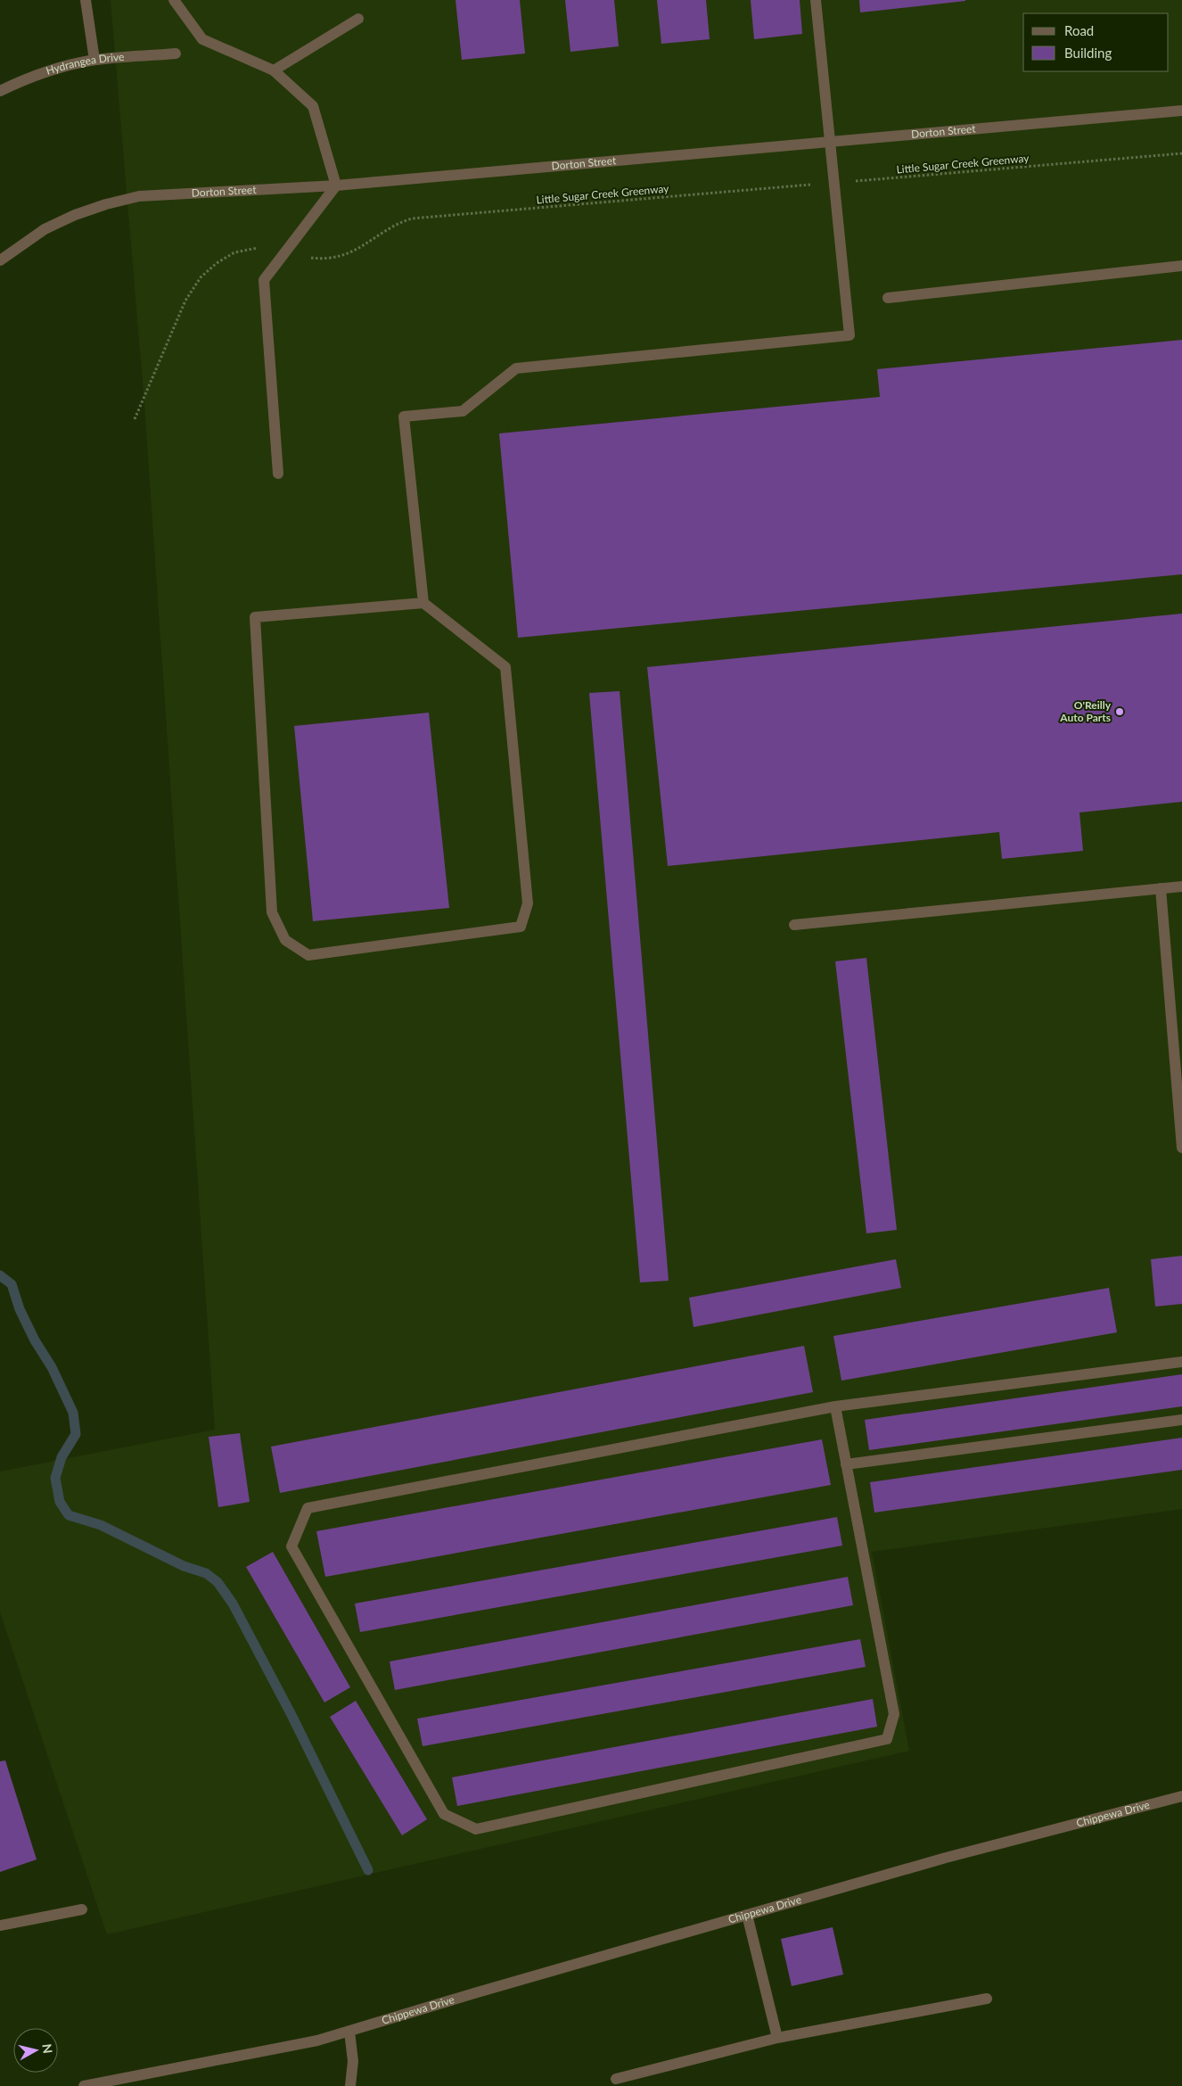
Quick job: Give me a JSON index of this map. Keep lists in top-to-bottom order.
{
  "streets": {
    "street": ["Hydrangea Drive", "Dorton Street", "Chippewa Drive"],
    "path": ["Little Sugar Creek Greenway"]
  },
  "places": ["O'Reilly Auto Parts"],
  "legend": ["Road", "Building"],
  "north": "right"
}
